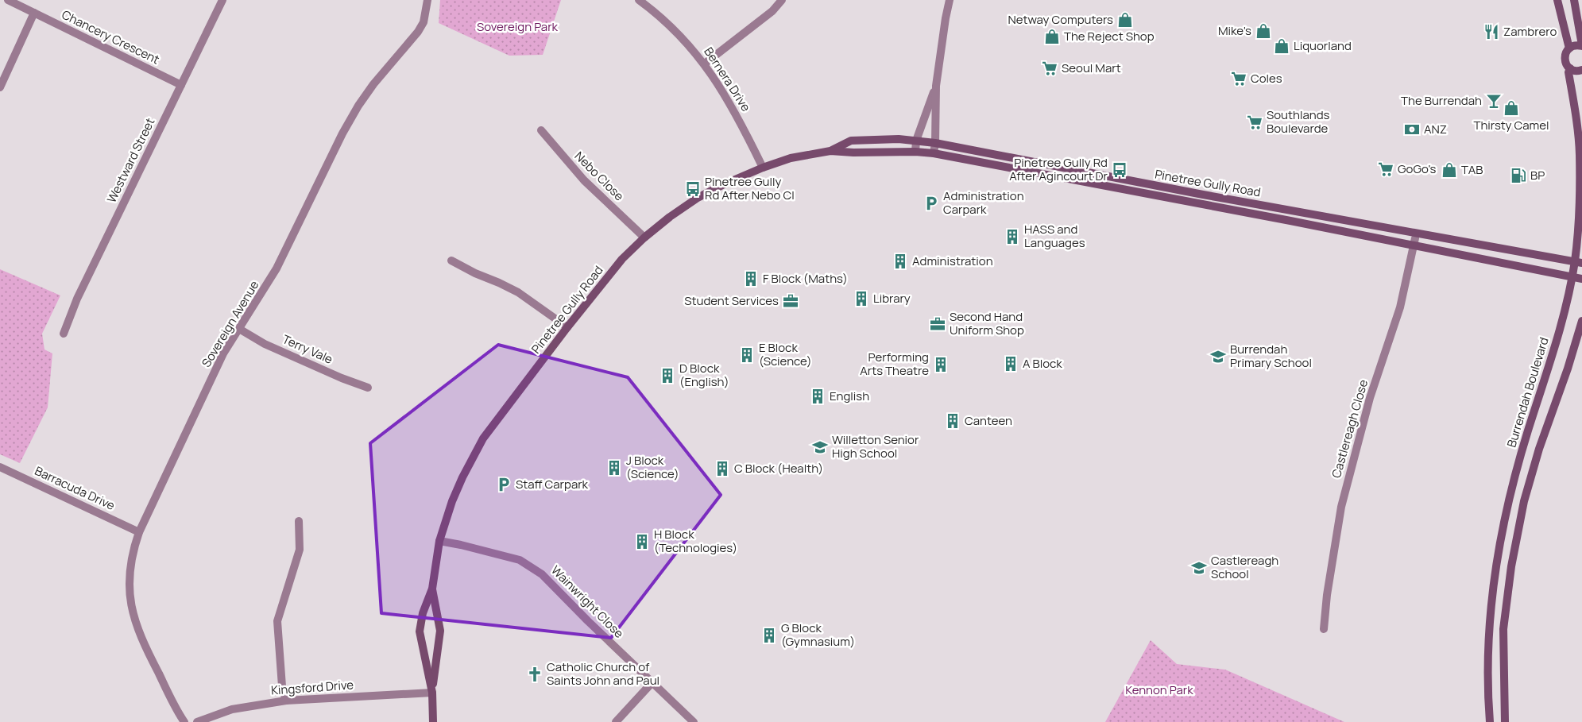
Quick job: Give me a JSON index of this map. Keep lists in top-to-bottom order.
{
  "streets": {
    "main road": ["Pinetree Gully Road", "Burrendah Boulevard"],
    "street": [
      "Chancery Crescent",
      "Bernera Drive",
      "Westward Street",
      "Nebo Close",
      "Sovereign Avenue",
      "Terry Vale",
      "Castlereagh Close",
      "Barracuda Drive",
      "Wainwright Close",
      "Kingsford Drive"
    ]
  },
  "crossings": [
    ["Chancery Crescent", "Westward Street"],
    ["Bernera Drive", "Pinetree Gully Road"],
    ["Nebo Close", "Pinetree Gully Road"],
    ["Pinetree Gully Road", "Burrendah Boulevard"],
    ["Pinetree Gully Road", "Castlereagh Close"],
    ["Pinetree Gully Road", "Wainwright Close"],
    ["Pinetree Gully Road", "Kingsford Drive"],
    ["Sovereign Avenue", "Terry Vale"],
    ["Sovereign Avenue", "Barracuda Drive"]
  ],
  "parks": ["Sovereign Park", "Kennon Park"],
  "places": {
    "shop": [
      "Netway Computers",
      "Mike's",
      "The Reject Shop",
      "Liquorland",
      "Thirsty Camel",
      "TAB"
    ],
    "restaurant": ["Zambrero"],
    "supermarket": [
      "Seoul Mart",
      "Coles",
      "Southlands Boulevarde",
      "GoGo's"
    ],
    "bar": ["The Burrendah"],
    "bank": ["ANZ"],
    "bus stop": ["Pinetree Gully Rd After Agincourt Dr", "Pinetree Gully Rd After Nebo Cl"],
    "fuel station": ["BP"],
    "parking": ["Administration Carpark", "Staff Carpark"],
    "building": [
      "HASS and Languages",
      "Administration",
      "F Block (Maths)",
      "Library",
      "E Block (Science)",
      "A Block",
      "Performing Arts Theatre",
      "D Block (English)",
      "English",
      "Canteen",
      "J Block (Science)",
      "C Block (Health)",
      "H Block (Technologies)",
      "G Block (Gymnasium)"
    ],
    "office": ["Student Services", "Second Hand Uniform Shop"],
    "school or university": ["Burrendah Primary School", "Willetton Senior High School", "Castlereagh School"],
    "church": ["Catholic Church of Saints John and Paul"]
  }
}
